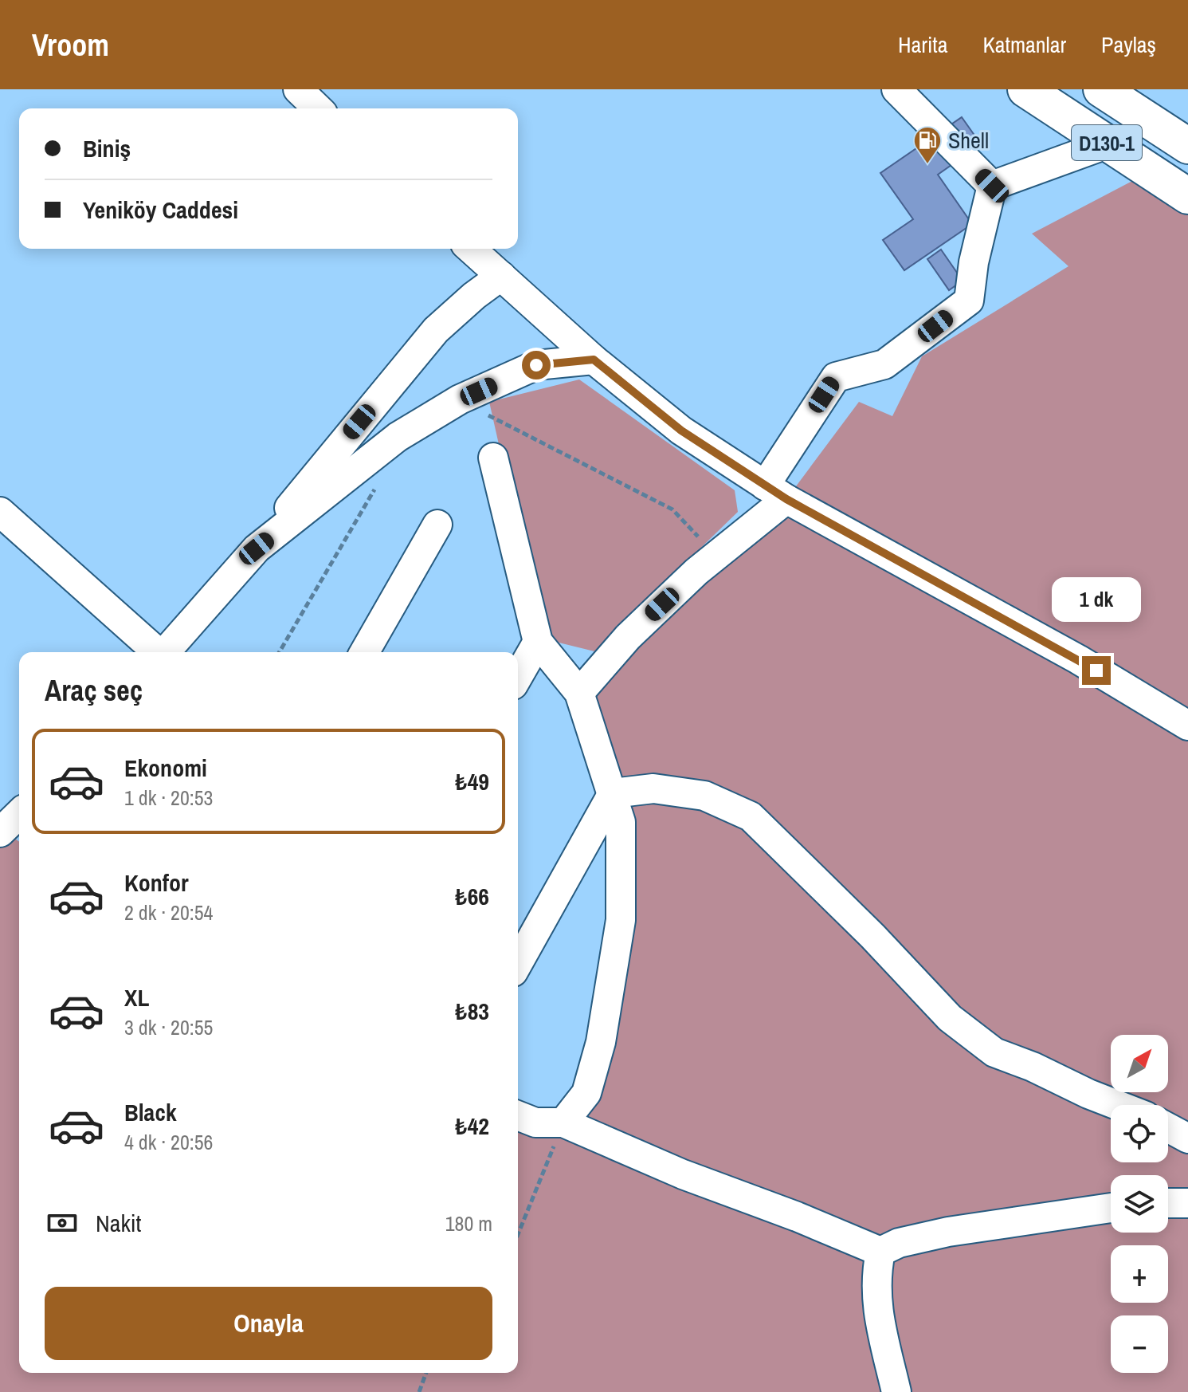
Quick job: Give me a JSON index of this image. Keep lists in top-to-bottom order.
{
  "streets": {
    "highway": ["D130-1"]
  },
  "places": {
    "fuel station": ["Shell"]
  },
  "north": "top right",
  "page": {
    "header": "Vroom",
    "nav": ["Harita", "Katmanlar", "Paylaş"],
    "banner": ["Biniş", "Yeniköy Caddesi"],
    "bubble": "1 dk",
    "heading": "Araç seç",
    "list": [
      {
        "name": "Ekonomi",
        "note": "1 dk · 20:53",
        "value": "₺49"
      },
      {
        "name": "Konfor",
        "note": "2 dk · 20:54",
        "value": "₺66"
      },
      {
        "name": "XL",
        "note": "3 dk · 20:55",
        "value": "₺83"
      },
      {
        "name": "Black",
        "note": "4 dk · 20:56",
        "value": "₺42"
      }
    ],
    "map_buttons": ["+", "−"],
    "pay": ["Nakit", "180 m"],
    "buttons": "Onayla"
  }
}
